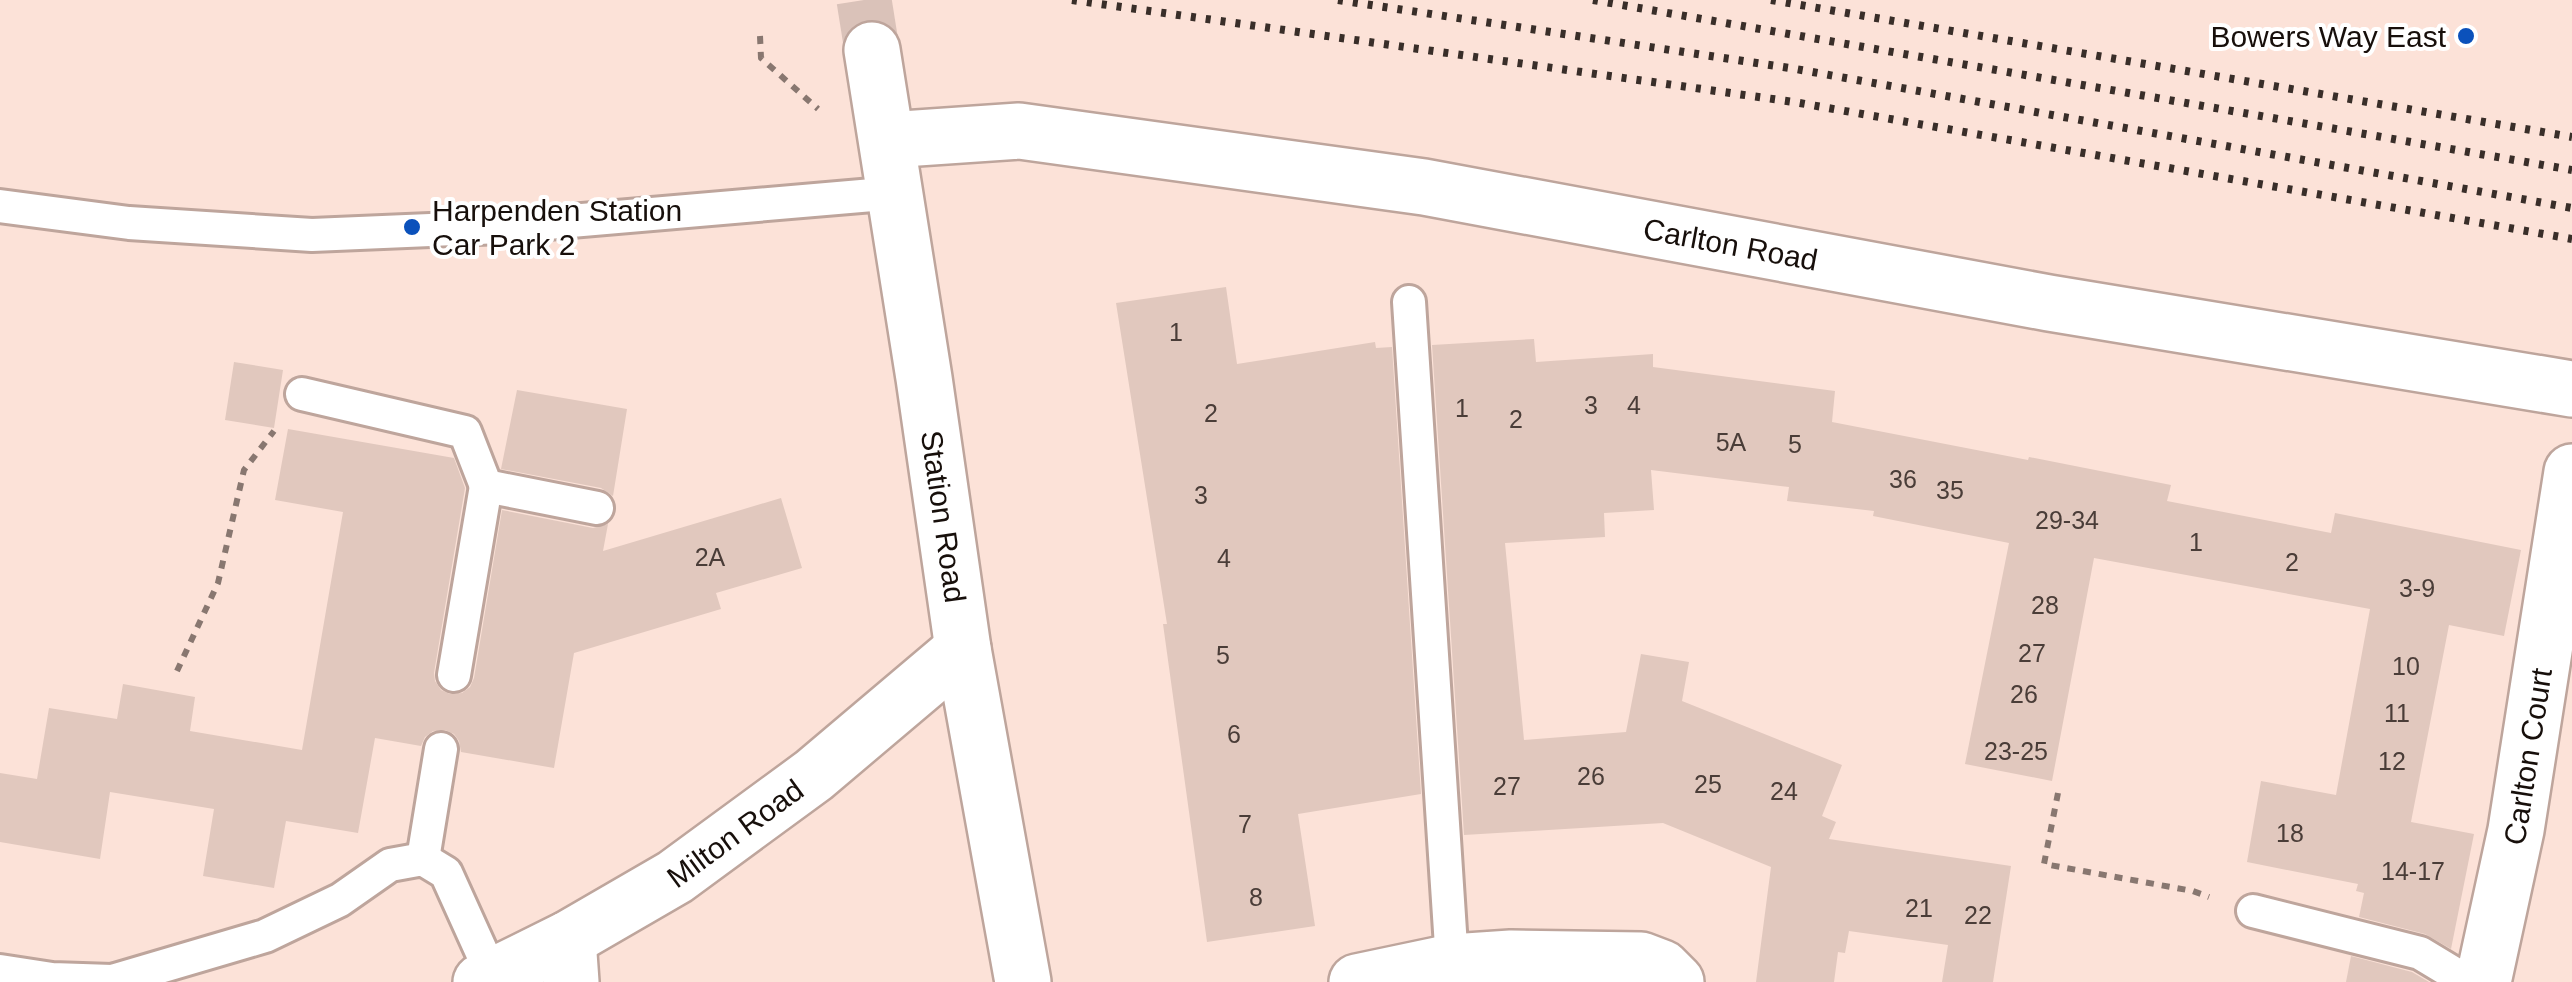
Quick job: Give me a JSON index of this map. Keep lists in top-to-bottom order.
{
  "streets": {
    "street": [
      "Carlton Road",
      "Station Road",
      "Carlton Court",
      "Milton Road"
    ]
  },
  "crossings": [
    ["Carlton Road", "Station Road"],
    ["Station Road", "Milton Road"]
  ],
  "places": ["Bowers Way East", "Harpenden Station Car Park 2"],
  "house_numbers": [
    "1",
    "3",
    "4",
    "1",
    "2",
    "2",
    "5A",
    "5",
    "36",
    "35",
    "3",
    "29-34",
    "1",
    "2A",
    "4",
    "2",
    "3-9",
    "28",
    "27",
    "5",
    "10",
    "26",
    "11",
    "6",
    "23-25",
    "12",
    "26",
    "25",
    "27",
    "24",
    "7",
    "18",
    "14-17",
    "8",
    "21",
    "22"
  ]
}
